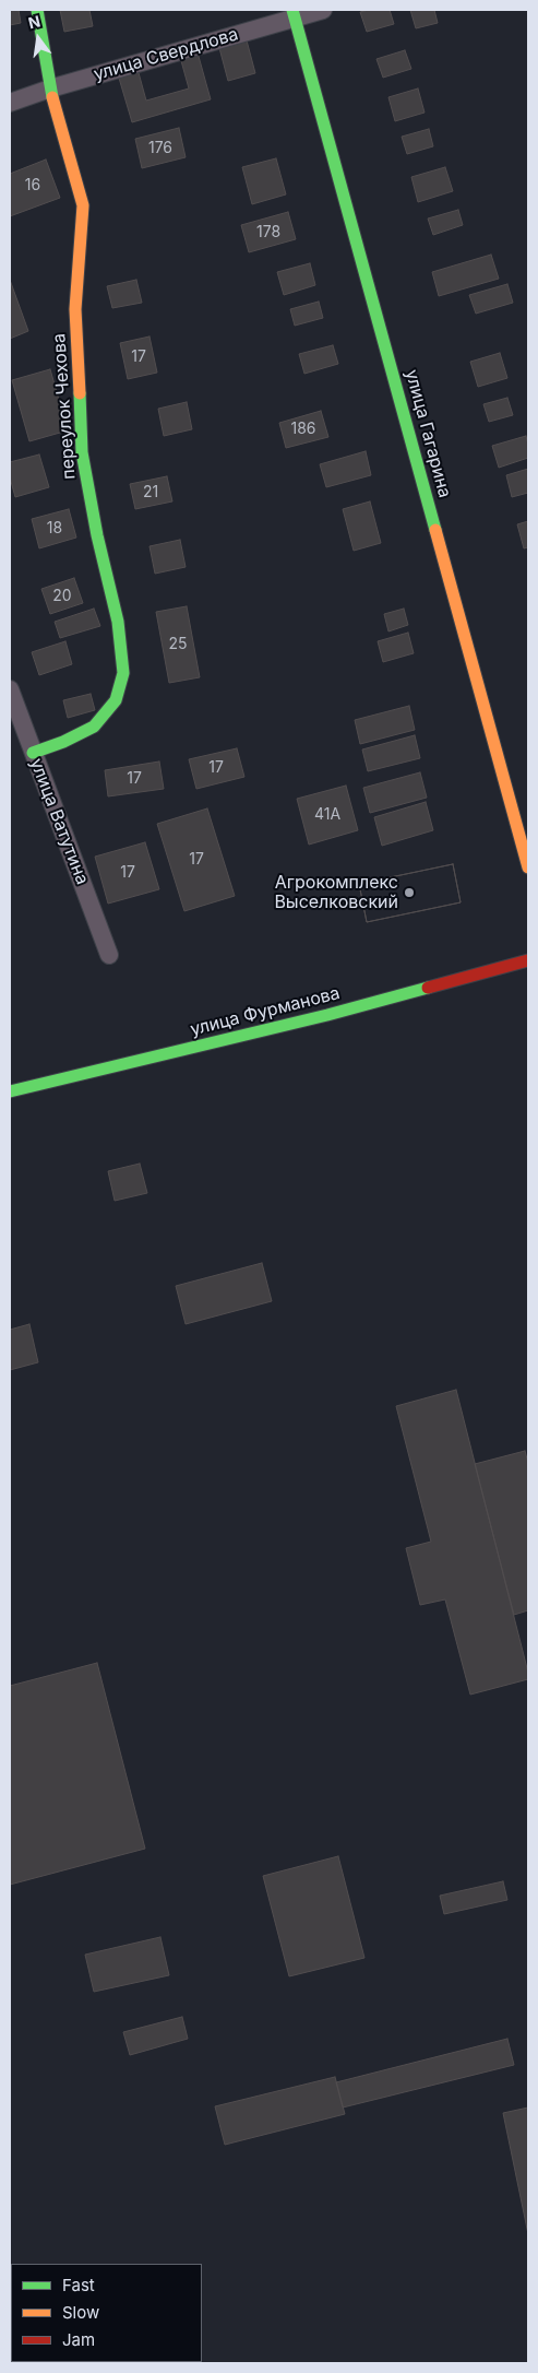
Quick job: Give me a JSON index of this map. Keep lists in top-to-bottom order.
{
  "streets": {
    "street": [
      "улица Свердлова",
      "переулок Чехова",
      "улица Гагарина",
      "улица Ватутина",
      "улица Фурманова"
    ]
  },
  "crossings": [
    ["улица Свердлова", "переулок Чехова"],
    ["улица Свердлова", "улица Гагарина"],
    ["переулок Чехова", "улица Ватутина"]
  ],
  "places": ["Агрокомплекс Выселковский"],
  "house_numbers": [
    "176",
    "16",
    "178",
    "17",
    "186",
    "21",
    "18",
    "20",
    "25",
    "17",
    "17",
    "41А",
    "17",
    "17"
  ],
  "legend": ["Fast", "Slow", "Jam"],
  "north": "top"
}
